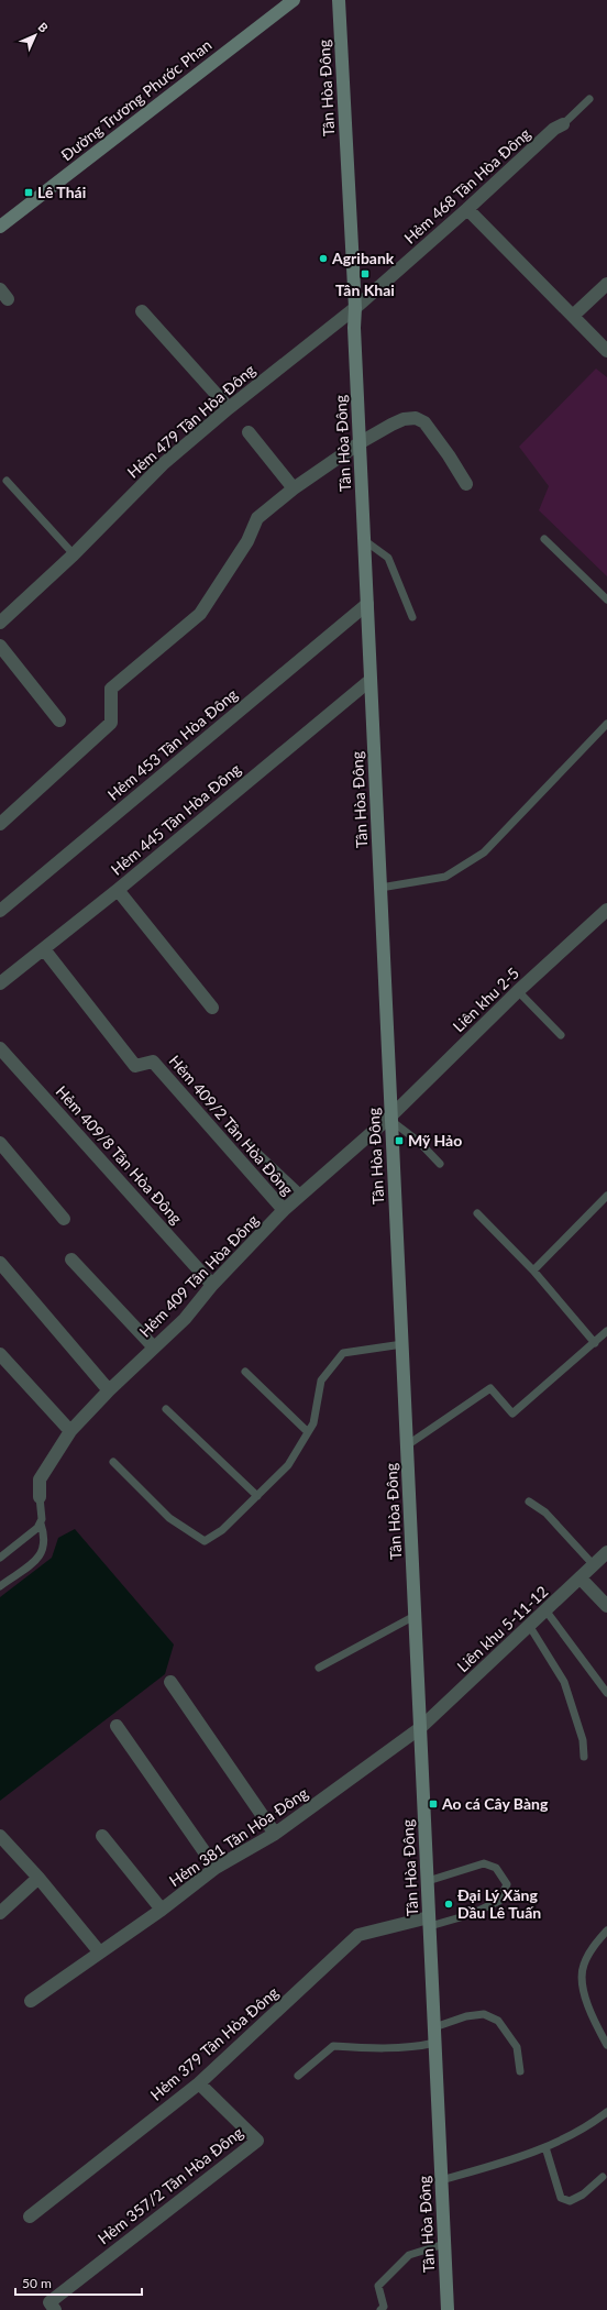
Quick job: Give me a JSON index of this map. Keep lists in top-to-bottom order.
{
  "streets": {
    "street": [
      "Tân Hòa Đông",
      "Đường Trương Phước Phan",
      "Hẻm 468 Tân Hòa Đông",
      "Hẻm 479 Tân Hòa Đông",
      "Hẻm 453 Tân Hòa Đông",
      "Hẻm 445 Tân Hòa Đông",
      "Liên khu 2-5",
      "Hẻm 409/2 Tân Hòa Đông",
      "Hẻm 409/8 Tân Hòa Đông",
      "Hẻm 409 Tân Hòa Đông",
      "Liên khu 5-11-12",
      "Hẻm 381 Tân Hòa Đông",
      "Hẻm 379 Tân Hòa Đông",
      "Hẻm 357/2 Tân Hòa Đông"
    ]
  },
  "crossings": [
    ["Tân Hòa Đông", "Hẻm 468 Tân Hòa Đông"],
    ["Tân Hòa Đông", "Hẻm 479 Tân Hòa Đông"],
    ["Tân Hòa Đông", "Hẻm 453 Tân Hòa Đông"],
    ["Tân Hòa Đông", "Hẻm 445 Tân Hòa Đông"],
    ["Tân Hòa Đông", "Liên khu 2-5"],
    ["Tân Hòa Đông", "Hẻm 409 Tân Hòa Đông"],
    ["Tân Hòa Đông", "Liên khu 5-11-12"],
    ["Tân Hòa Đông", "Hẻm 381 Tân Hòa Đông"],
    ["Tân Hòa Đông", "Hẻm 379 Tân Hòa Đông"],
    ["Hẻm 468 Tân Hòa Đông", "Hẻm 479 Tân Hòa Đông"],
    ["Hẻm 445 Tân Hòa Đông", "Hẻm 409/2 Tân Hòa Đông"],
    ["Liên khu 2-5", "Hẻm 409 Tân Hòa Đông"],
    ["Hẻm 409/2 Tân Hòa Đông", "Hẻm 409 Tân Hòa Đông"],
    ["Hẻm 409/8 Tân Hòa Đông", "Hẻm 409 Tân Hòa Đông"],
    ["Liên khu 5-11-12", "Hẻm 381 Tân Hòa Đông"],
    ["Hẻm 379 Tân Hòa Đông", "Hẻm 357/2 Tân Hòa Đông"]
  ],
  "places": {
    "transit": [
      "Lê Thái",
      "Tân Khai",
      "Mỹ Hảo",
      "Ao cá Cây Bàng"
    ],
    "other": ["Agribank", "Đại Lý Xăng Dầu Lê Tuấn"]
  },
  "scale_bar": "50 m",
  "north": "top right"
}
